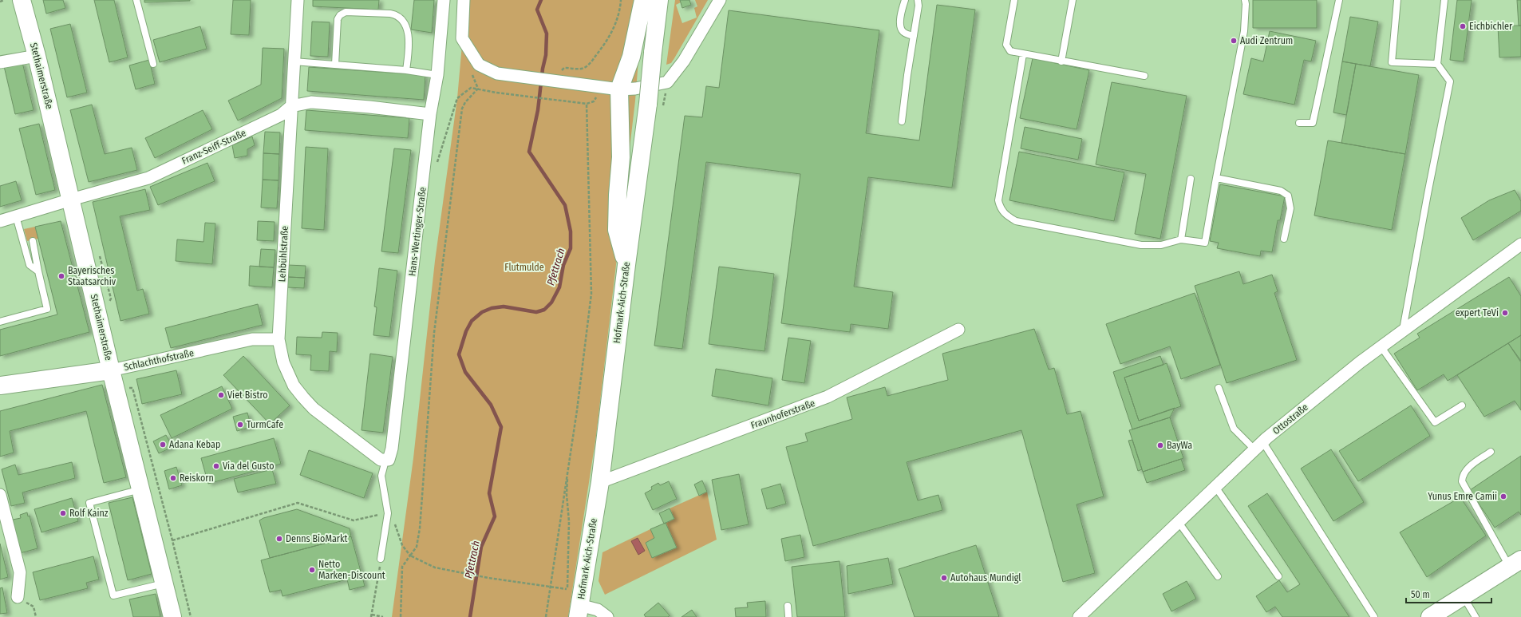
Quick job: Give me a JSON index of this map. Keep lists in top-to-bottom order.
{
  "streets": {
    "main road": ["Stethaimerstraße", "Hofmark-Aich-Straße", "Schlachthofstraße"],
    "street": [
      "Franz-Seiff-Straße",
      "Hans-Wertinger-Straße",
      "Lehbühlstraße",
      "Fraunhoferstraße",
      "Ottostraße"
    ]
  },
  "crossings": [
    ["Stethaimerstraße", "Franz-Seiff-Straße"],
    ["Stethaimerstraße", "Schlachthofstraße"],
    ["Franz-Seiff-Straße", "Hans-Wertinger-Straße"],
    ["Franz-Seiff-Straße", "Lehbühlstraße"],
    ["Hans-Wertinger-Straße", "Lehbühlstraße"],
    ["Lehbühlstraße", "Schlachthofstraße"],
    ["Hofmark-Aich-Straße", "Fraunhoferstraße"]
  ],
  "water": ["Pfettrach"],
  "parks": ["Flutmulde"],
  "places": [
    "Eichbichler",
    "Audi Zentrum",
    "Bayerisches Staatsarchiv",
    "expert TeVi",
    "Viet Bistro",
    "TurmCafe",
    "Adana Kebap",
    "BayWa",
    "Via del Gusto",
    "Reiskorn",
    "Yunus Emre Camii",
    "Rolf Kainz",
    "Denns BioMarkt",
    "Netto Marken-Discount",
    "Autohaus Mundigl"
  ],
  "scale_bar": "50 m"
}
